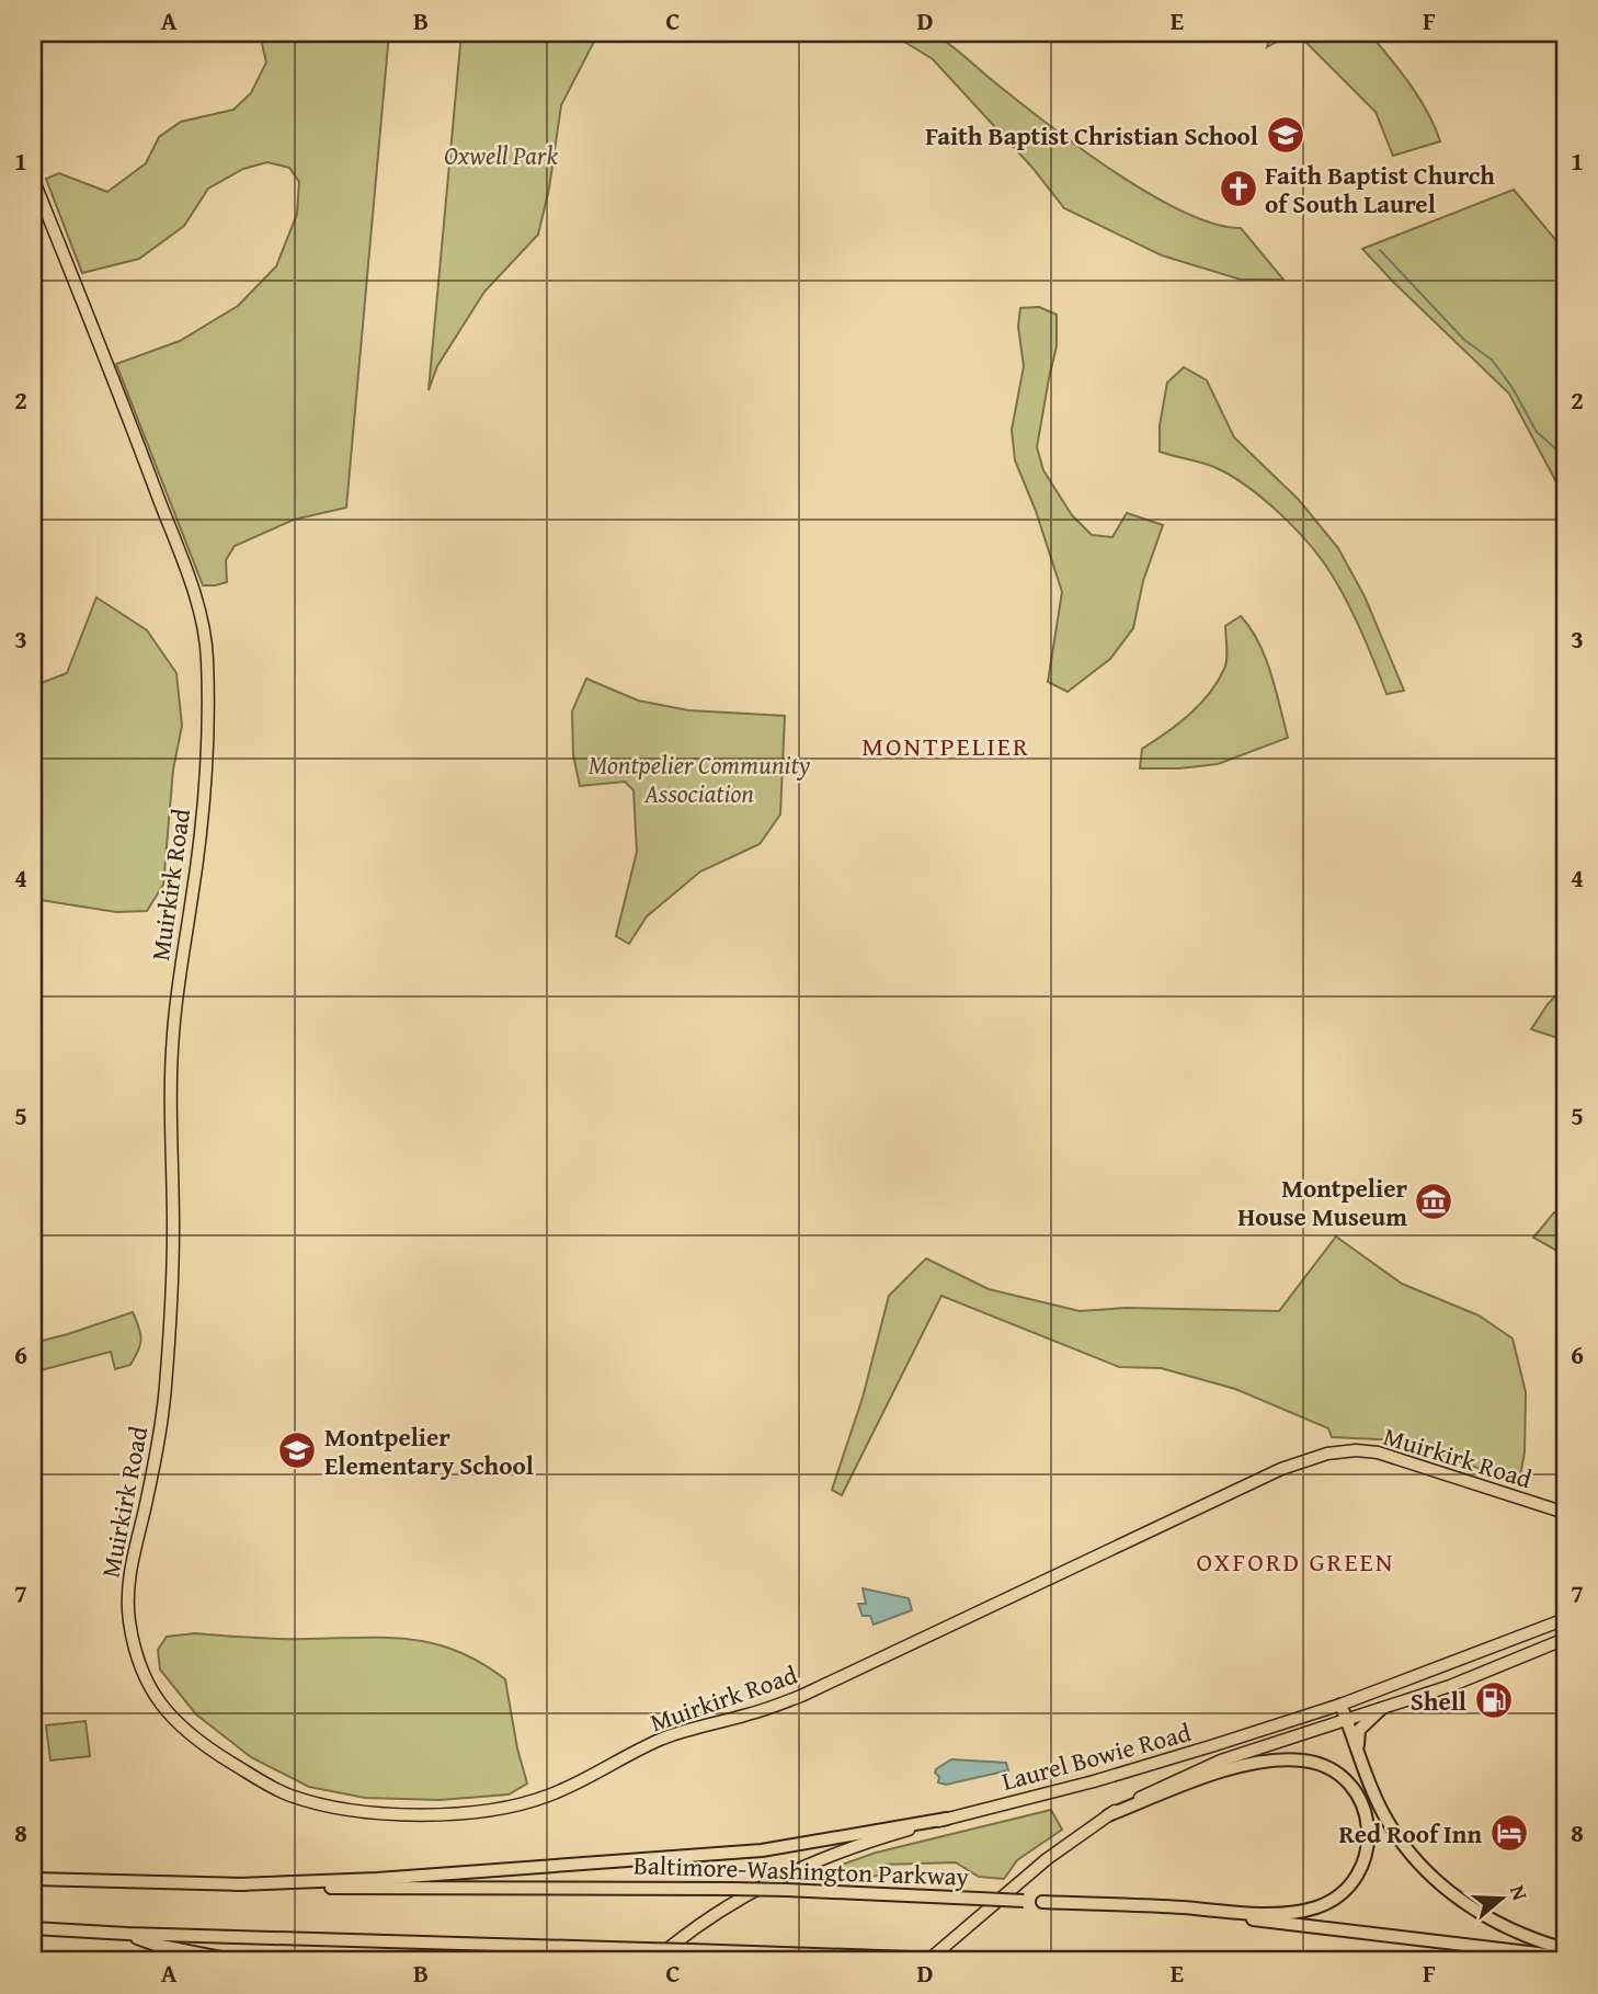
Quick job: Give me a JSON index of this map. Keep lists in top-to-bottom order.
{
  "streets": {
    "highway": ["Baltimore-Washington Parkway"],
    "main road": ["Muirkirk Road", "Laurel Bowie Road"]
  },
  "districts": ["MONTPELIER", "OXFORD GREEN"],
  "parks": ["Oxwell Park", "Montpelier Community Association"],
  "places": {
    "school or university": ["Faith Baptist Christian School", "Montpelier Elementary School"],
    "church": ["Faith Baptist Church of South Laurel"],
    "museum": ["Montpelier House Museum"],
    "fuel station": ["Shell"],
    "hotel": ["Red Roof Inn"]
  },
  "north": "right",
  "grid": {
    "columns": [
      "A",
      "B",
      "C",
      "D",
      "E",
      "F"
    ],
    "rows": [
      "1",
      "2",
      "3",
      "4",
      "5",
      "6",
      "7",
      "8"
    ]
  }
}
